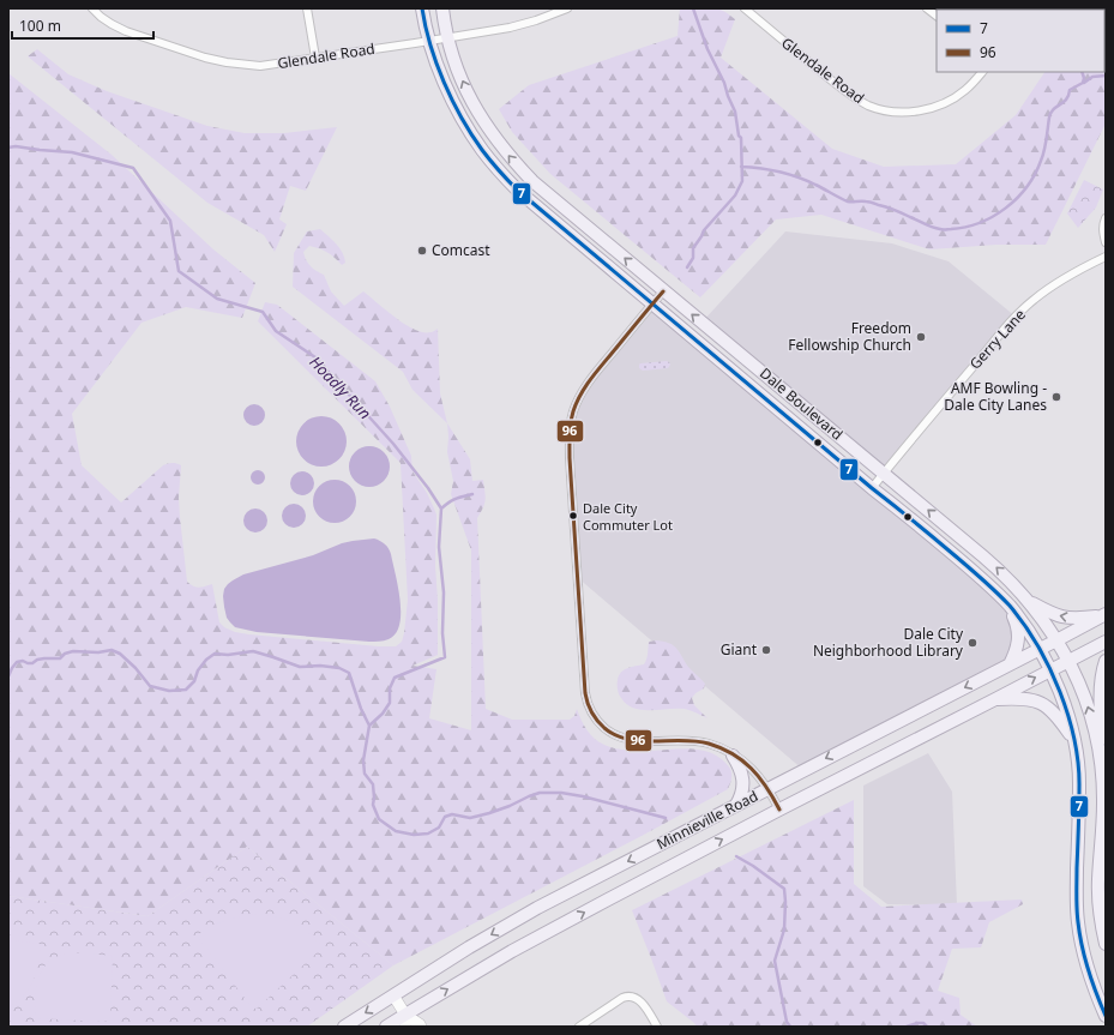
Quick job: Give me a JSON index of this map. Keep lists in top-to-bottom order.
{
  "streets": {
    "main road": ["Dale Boulevard", "Minnieville Road"],
    "street": ["Glendale Road", "Gerry Lane"]
  },
  "crossings": [
    ["Glendale Road", "Dale Boulevard"],
    ["Gerry Lane", "Dale Boulevard"],
    ["Dale Boulevard", "Minnieville Road"]
  ],
  "water": ["Hoadly Run"],
  "places": [
    "Comcast",
    "Freedom Fellowship Church",
    "AMF Bowling - Dale City Lanes",
    "Dale City Commuter Lot",
    "Dale City Neighborhood Library",
    "Giant"
  ],
  "lines": ["transit line 7", "transit line 96"],
  "legend": ["7", "96"],
  "scale_bar": "100 m"
}
